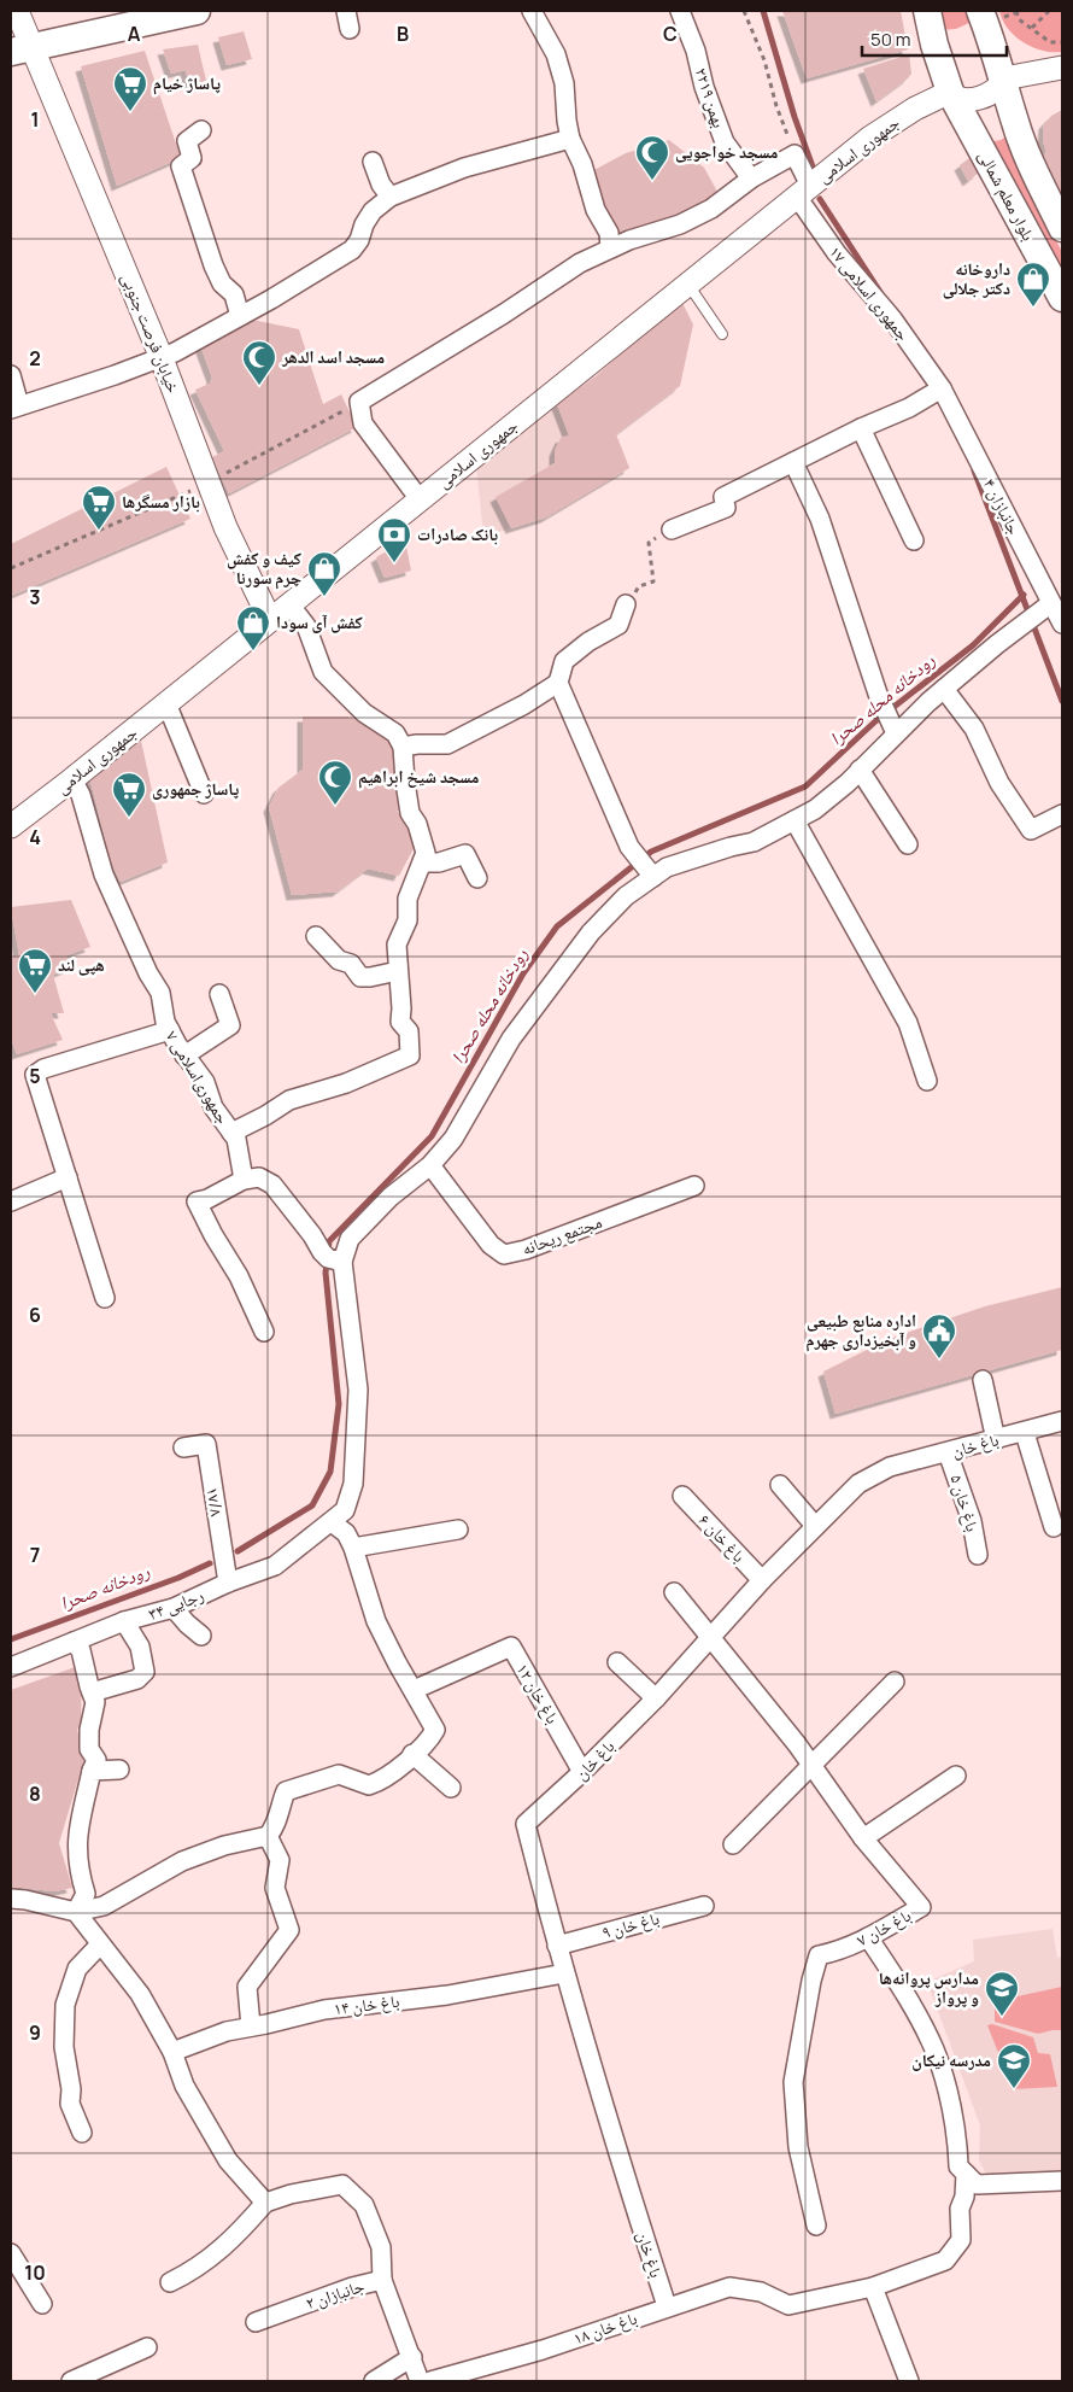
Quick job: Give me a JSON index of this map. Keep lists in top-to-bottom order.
{
  "streets": {
    "main road": ["بلوار معلم شمالی"],
    "street": [
      "۲۲بهمن ۱۹",
      "جمهوری اسلامی",
      "جمهوری اسلامی ۱۷",
      "خیابان فرصت جنوبی",
      "جانبازان ۴",
      "جمهوری‌اسلامی ۷",
      "مجتمع ریحانه",
      "باغ خان",
      "۱۷/۸",
      "باغ خان ۵",
      "باغ خان ۶",
      "رجایی ۳۴",
      "باغ خان ۱۲",
      "باغ خان ۹",
      "باغ خان ۷",
      "باغ خان ۱۴",
      "جانبازان ۲",
      "باغ خان ۱۸"
    ]
  },
  "crossings": [
    ["جمهوری اسلامی", "بلوار معلم شمالی"],
    ["جمهوری اسلامی", "جمهوری اسلامی ۱۷"],
    ["جمهوری اسلامی", "خیابان فرصت جنوبی"],
    ["جمهوری اسلامی", "جمهوری‌اسلامی ۷"],
    ["جمهوری اسلامی ۱۷", "جانبازان ۴"],
    ["باغ خان", "باغ خان ۵"],
    ["باغ خان", "باغ خان ۶"],
    ["باغ خان", "باغ خان ۱۲"],
    ["باغ خان", "باغ خان ۹"],
    ["باغ خان", "باغ خان ۷"],
    ["باغ خان", "باغ خان ۱۴"],
    ["باغ خان", "باغ خان ۱۸"],
    ["۱۷/۸", "رجایی ۳۴"]
  ],
  "water": ["رودخانه محله صحرا", "رودخانه صحرا"],
  "places": {
    "supermarket": [
      "پاساژ خیام",
      "بازار مسگرها",
      "پاساژ جمهوری",
      "هپی لند"
    ],
    "mosque": ["مسجد خواجویی", "مسجد اسد الدهر", "مسجد شیخ ابراهیم"],
    "shop": ["داروخانه دکتر جلالی", "کیف و کفش چرم سورنا", "کفش آی سودا"],
    "bank": ["بانک صادرات"],
    "public building": ["اداره منابع طبیعی و آبخیزداری جهرم"],
    "school or university": ["مدارس پروانه‌ها و پرواز", "مدرسه نیکان"]
  },
  "scale_bar": "50 m",
  "grid": {
    "columns": ["A", "B", "C"],
    "rows": [
      "1",
      "2",
      "3",
      "4",
      "5",
      "6",
      "7",
      "8",
      "9",
      "10"
    ]
  }
}
